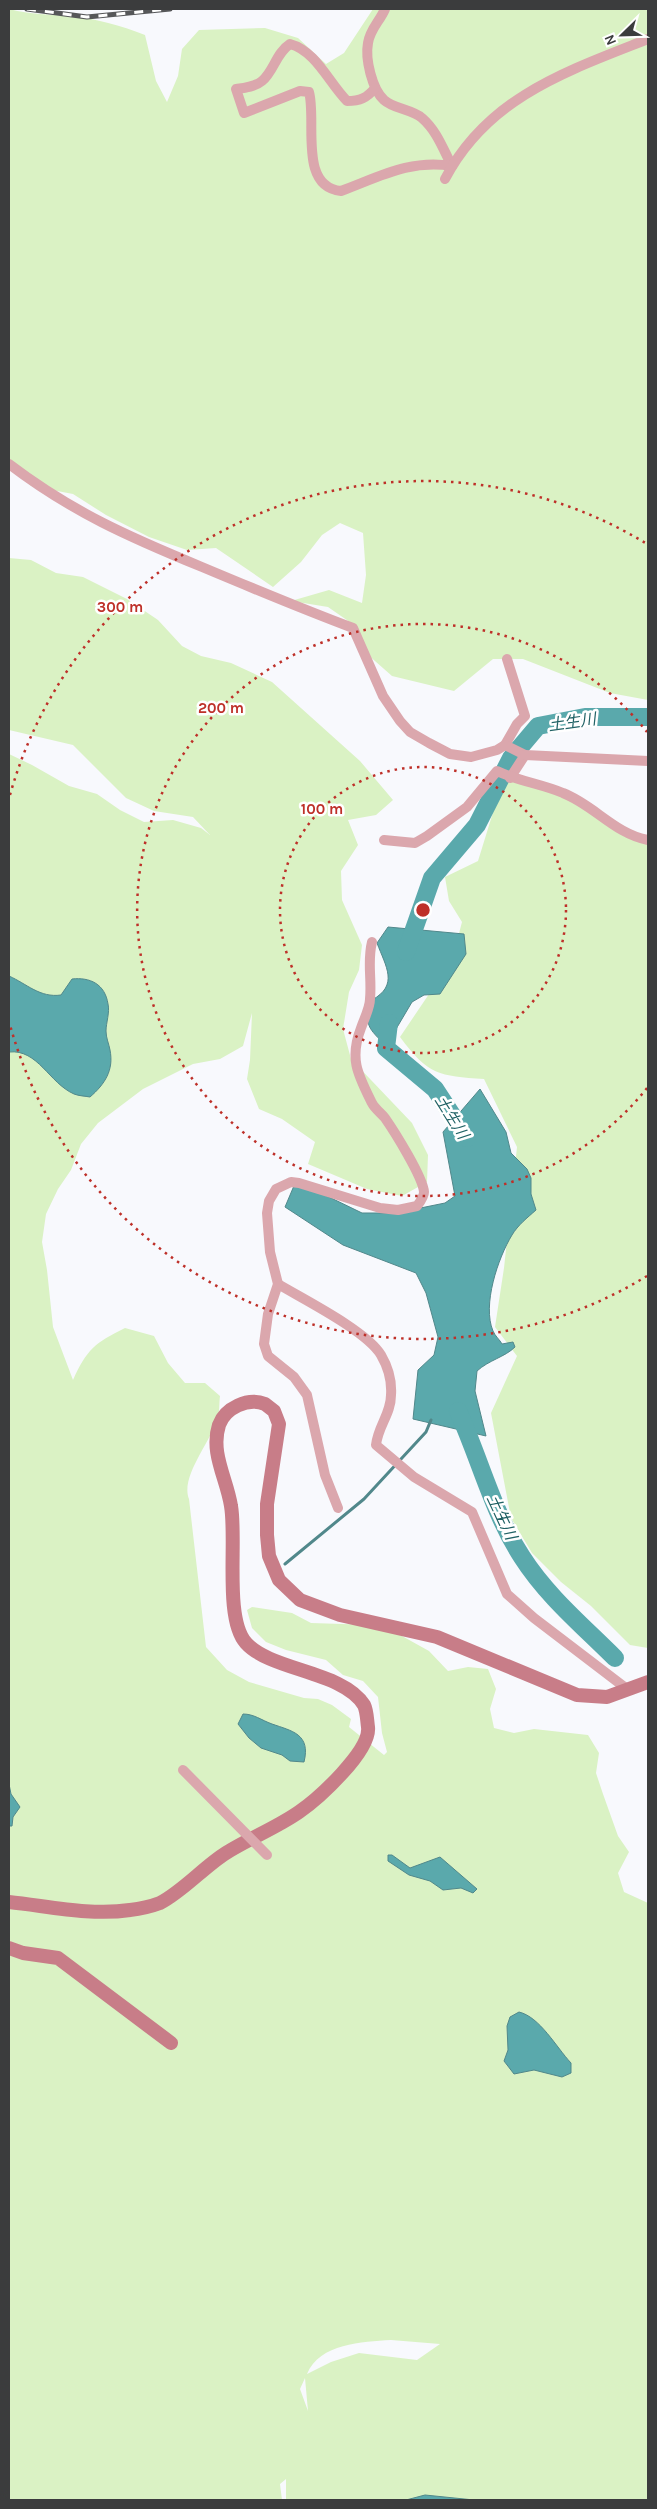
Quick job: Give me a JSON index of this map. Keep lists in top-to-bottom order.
{
  "water": ["土生川"],
  "north": "bottom left",
  "rings": ["300 m", "200 m", "100 m"]
}
